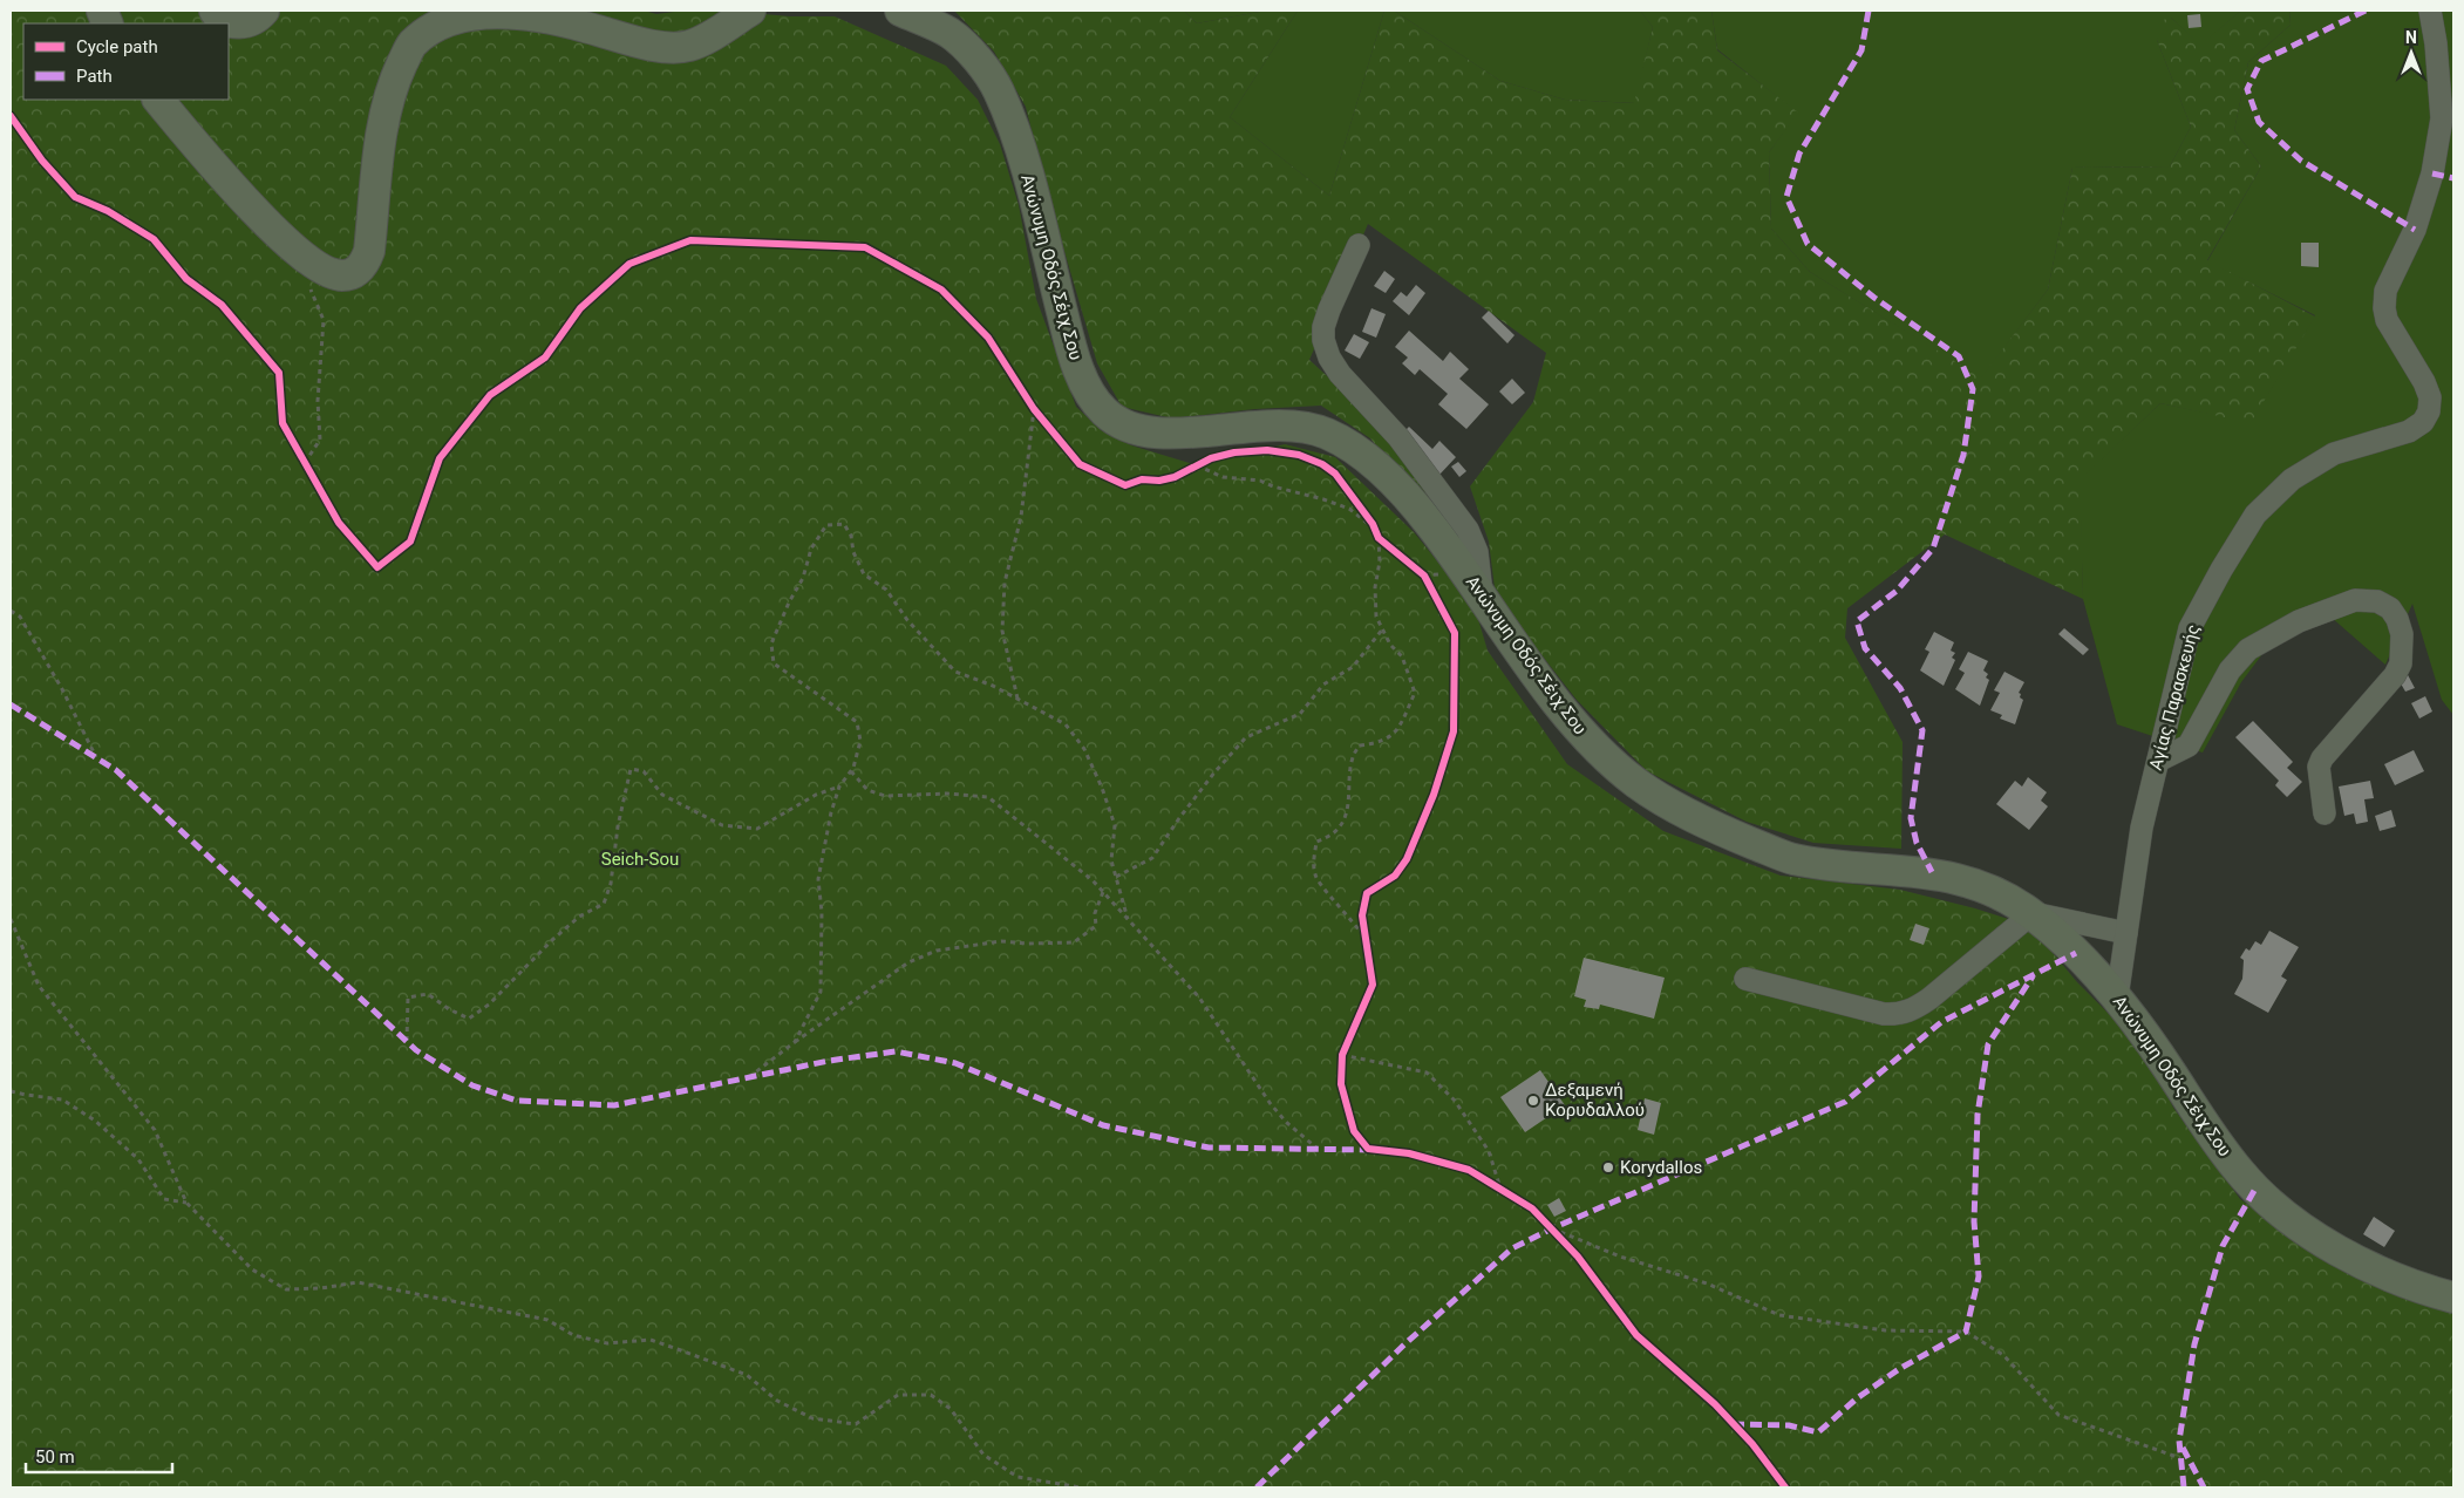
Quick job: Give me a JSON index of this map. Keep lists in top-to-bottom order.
{
  "streets": {
    "street": ["Ανώνυμη Οδός Σέιχ Σου", "Αγίας Παρασκευής"]
  },
  "crossings": [
    ["Ανώνυμη Οδός Σέιχ Σου", "Αγίας Παρασκευής"]
  ],
  "parks": ["Seich-Sou"],
  "places": ["Δεξαμενή Κορυδαλλού", "Korydallos"],
  "legend": ["Cycle path", "Path"],
  "scale_bar": "50 m",
  "north": "top"
}
